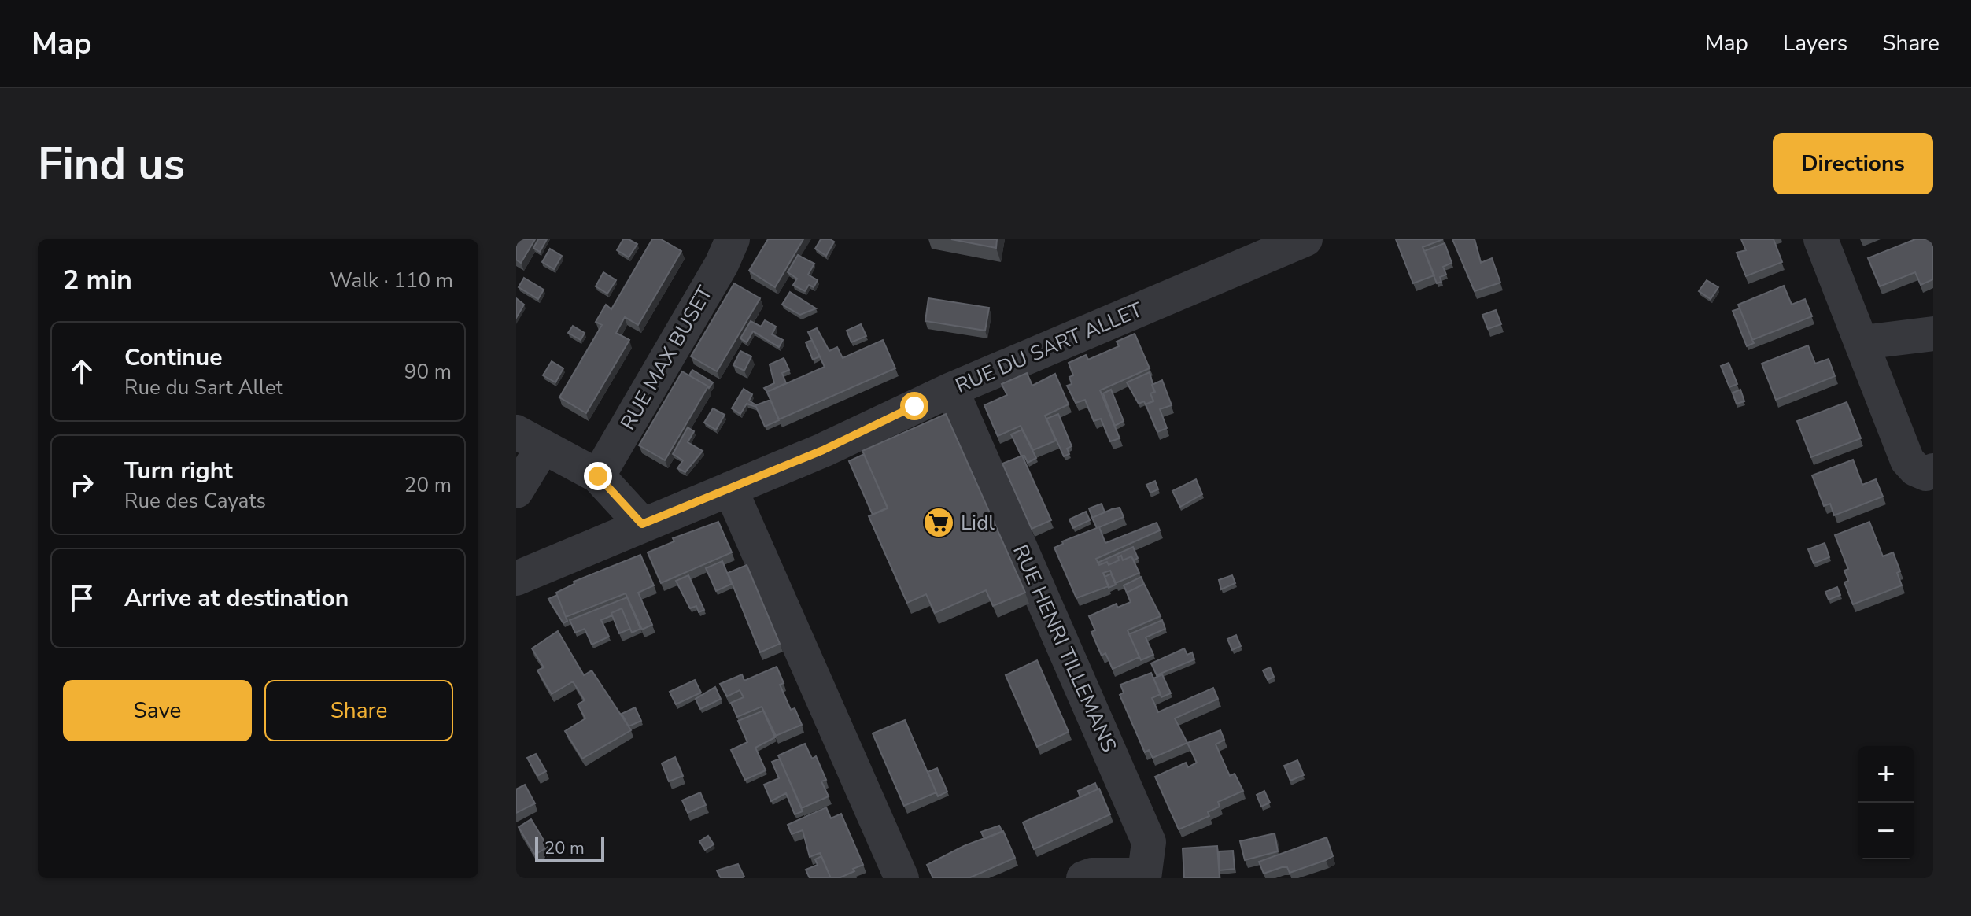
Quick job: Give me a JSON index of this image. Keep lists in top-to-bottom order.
{
  "streets": {
    "street": ["RUE DU SART ALLET", "RUE MAX BUSET", "RUE HENRI TILLEMANS"]
  },
  "crossings": [
    ["RUE DU SART ALLET", "RUE HENRI TILLEMANS"]
  ],
  "places": {
    "supermarket": ["Lidl"]
  },
  "scale_bar": "20 m",
  "page": {
    "header": "Map",
    "nav": ["Map", "Layers", "Share"],
    "buttons": [
      "Directions",
      ["Save", "Share"]
    ],
    "title": "Find us",
    "heading": ["2 min", "Walk · 110 m"],
    "list": [
      ["Continue", "Rue du Sart Allet", "90 m"],
      ["Turn right", "Rue des Cayats", "20 m"],
      "Arrive at destination"
    ],
    "map_buttons": ["+", "−"],
    "scale": "20 m"
  }
}
